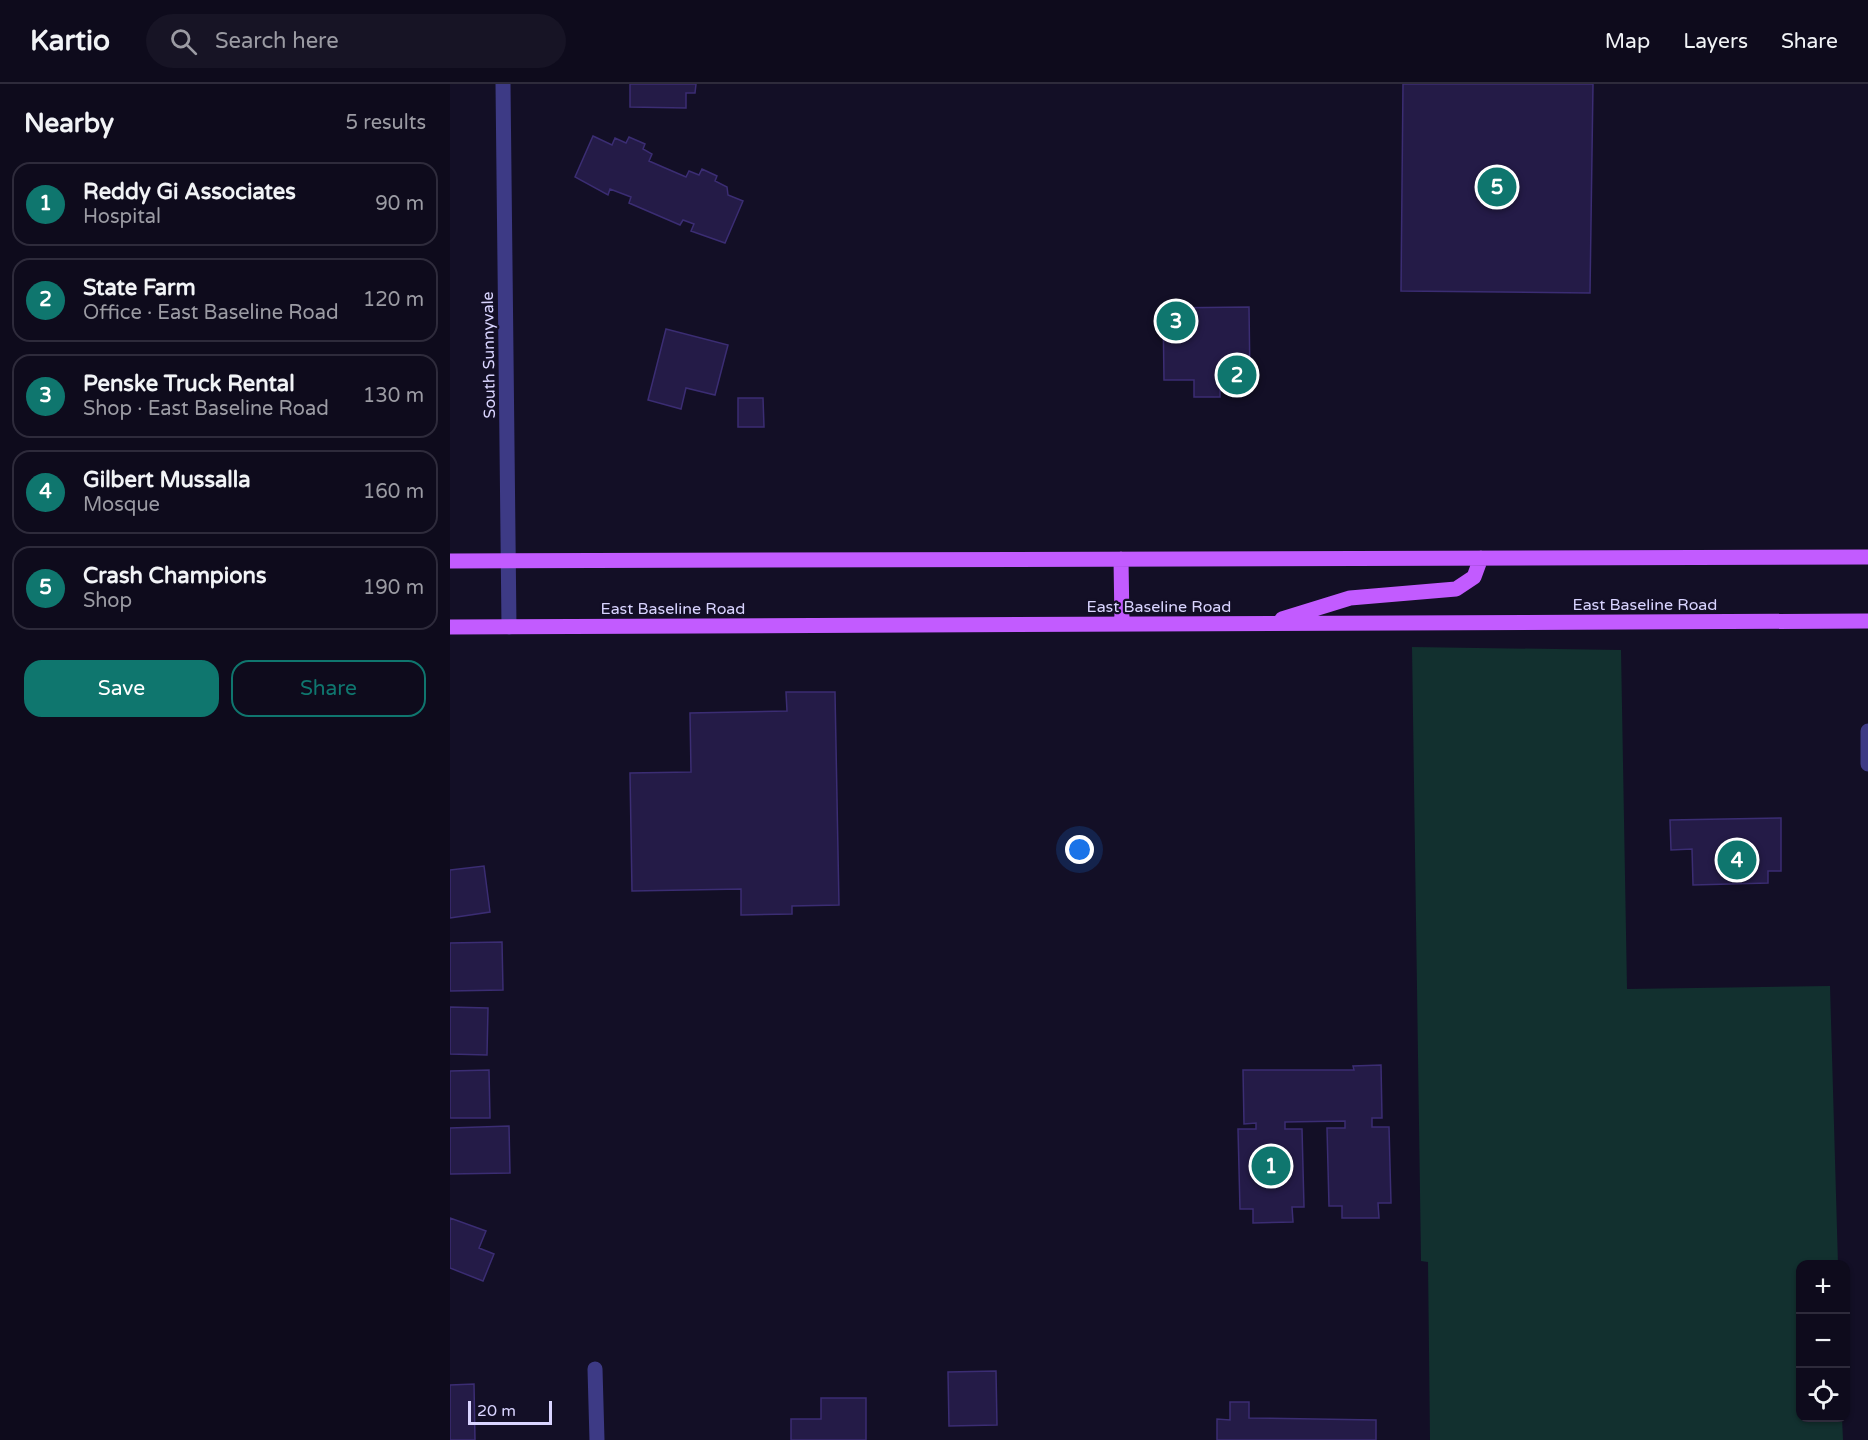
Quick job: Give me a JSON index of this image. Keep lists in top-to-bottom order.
{
  "streets": {
    "main road": ["East Baseline Road"],
    "street": ["South Sunnyvale"]
  },
  "crossings": [
    ["South Sunnyvale", "East Baseline Road"]
  ],
  "scale_bar": "20 m",
  "page": {
    "header": "Kartio",
    "search": "Search here",
    "nav": ["Map", "Layers", "Share"],
    "heading": ["Nearby", "5 results"],
    "list": [
      {
        "mark": "1",
        "name": "Reddy Gi Associates",
        "note": "Hospital",
        "value": "90 m"
      },
      {
        "mark": "2",
        "name": "State Farm",
        "note": "Office · East Baseline Road",
        "value": "120 m"
      },
      {
        "mark": "3",
        "name": "Penske Truck Rental",
        "note": "Shop · East Baseline Road",
        "value": "130 m"
      },
      {
        "mark": "4",
        "name": "Gilbert Mussalla",
        "note": "Mosque",
        "value": "160 m"
      },
      {
        "mark": "5",
        "name": "Crash Champions",
        "note": "Shop",
        "value": "190 m"
      }
    ],
    "pins": [
      "5",
      "3",
      "2",
      "4",
      "1"
    ],
    "buttons": ["Save", "Share"],
    "map_buttons": ["+", "−"],
    "scale": "20 m"
  }
}
